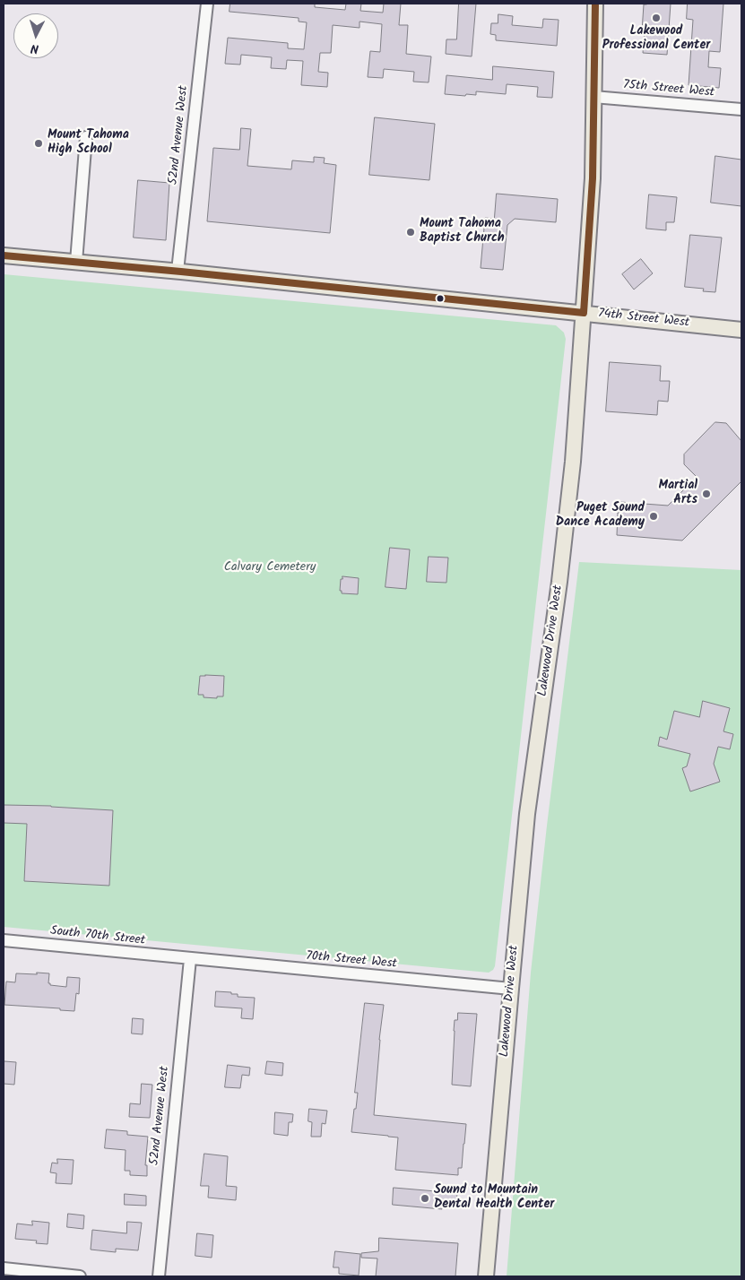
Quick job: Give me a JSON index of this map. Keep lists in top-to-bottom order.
{
  "streets": {
    "main road": ["74th Street West", "Lakewood Drive West"],
    "street": [
      "75th Street West",
      "52nd Avenue West",
      "South 70th Street",
      "70th Street West"
    ]
  },
  "crossings": [
    ["75th Street West", "Lakewood Drive West"],
    ["52nd Avenue West", "74th Street West"],
    ["52nd Avenue West", "South 70th Street"],
    ["52nd Avenue West", "70th Street West"],
    ["74th Street West", "Lakewood Drive West"],
    ["Lakewood Drive West", "70th Street West"],
    ["South 70th Street", "70th Street West"]
  ],
  "parks": ["Calvary Cemetery"],
  "places": [
    "Lakewood Professional Center",
    "Mount Tahoma High School",
    "Mount Tahoma Baptist Church",
    "Martial Arts",
    "Puget Sound Dance Academy",
    "Sound to Mountain Dental Health Center"
  ],
  "north": "bottom"
}
